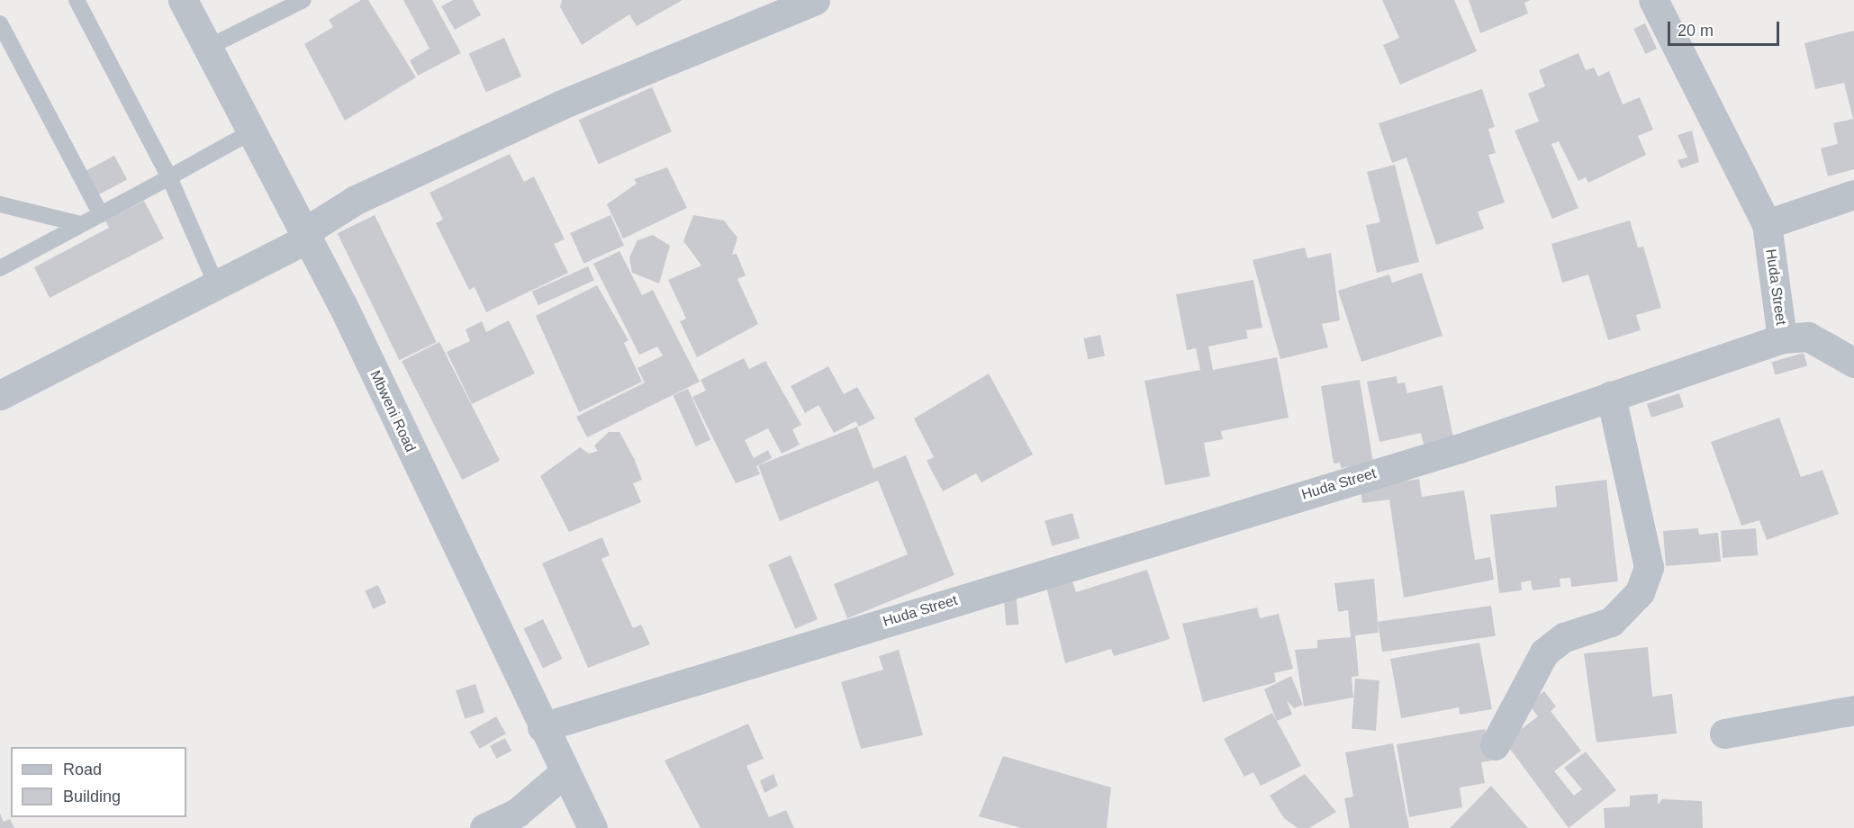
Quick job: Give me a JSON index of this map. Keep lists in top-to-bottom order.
{
  "streets": {
    "street": ["Huda Street", "Mbweni Road"]
  },
  "crossings": [
    ["Huda Street", "Mbweni Road"]
  ],
  "legend": ["Road", "Building"],
  "scale_bar": "20 m"
}
